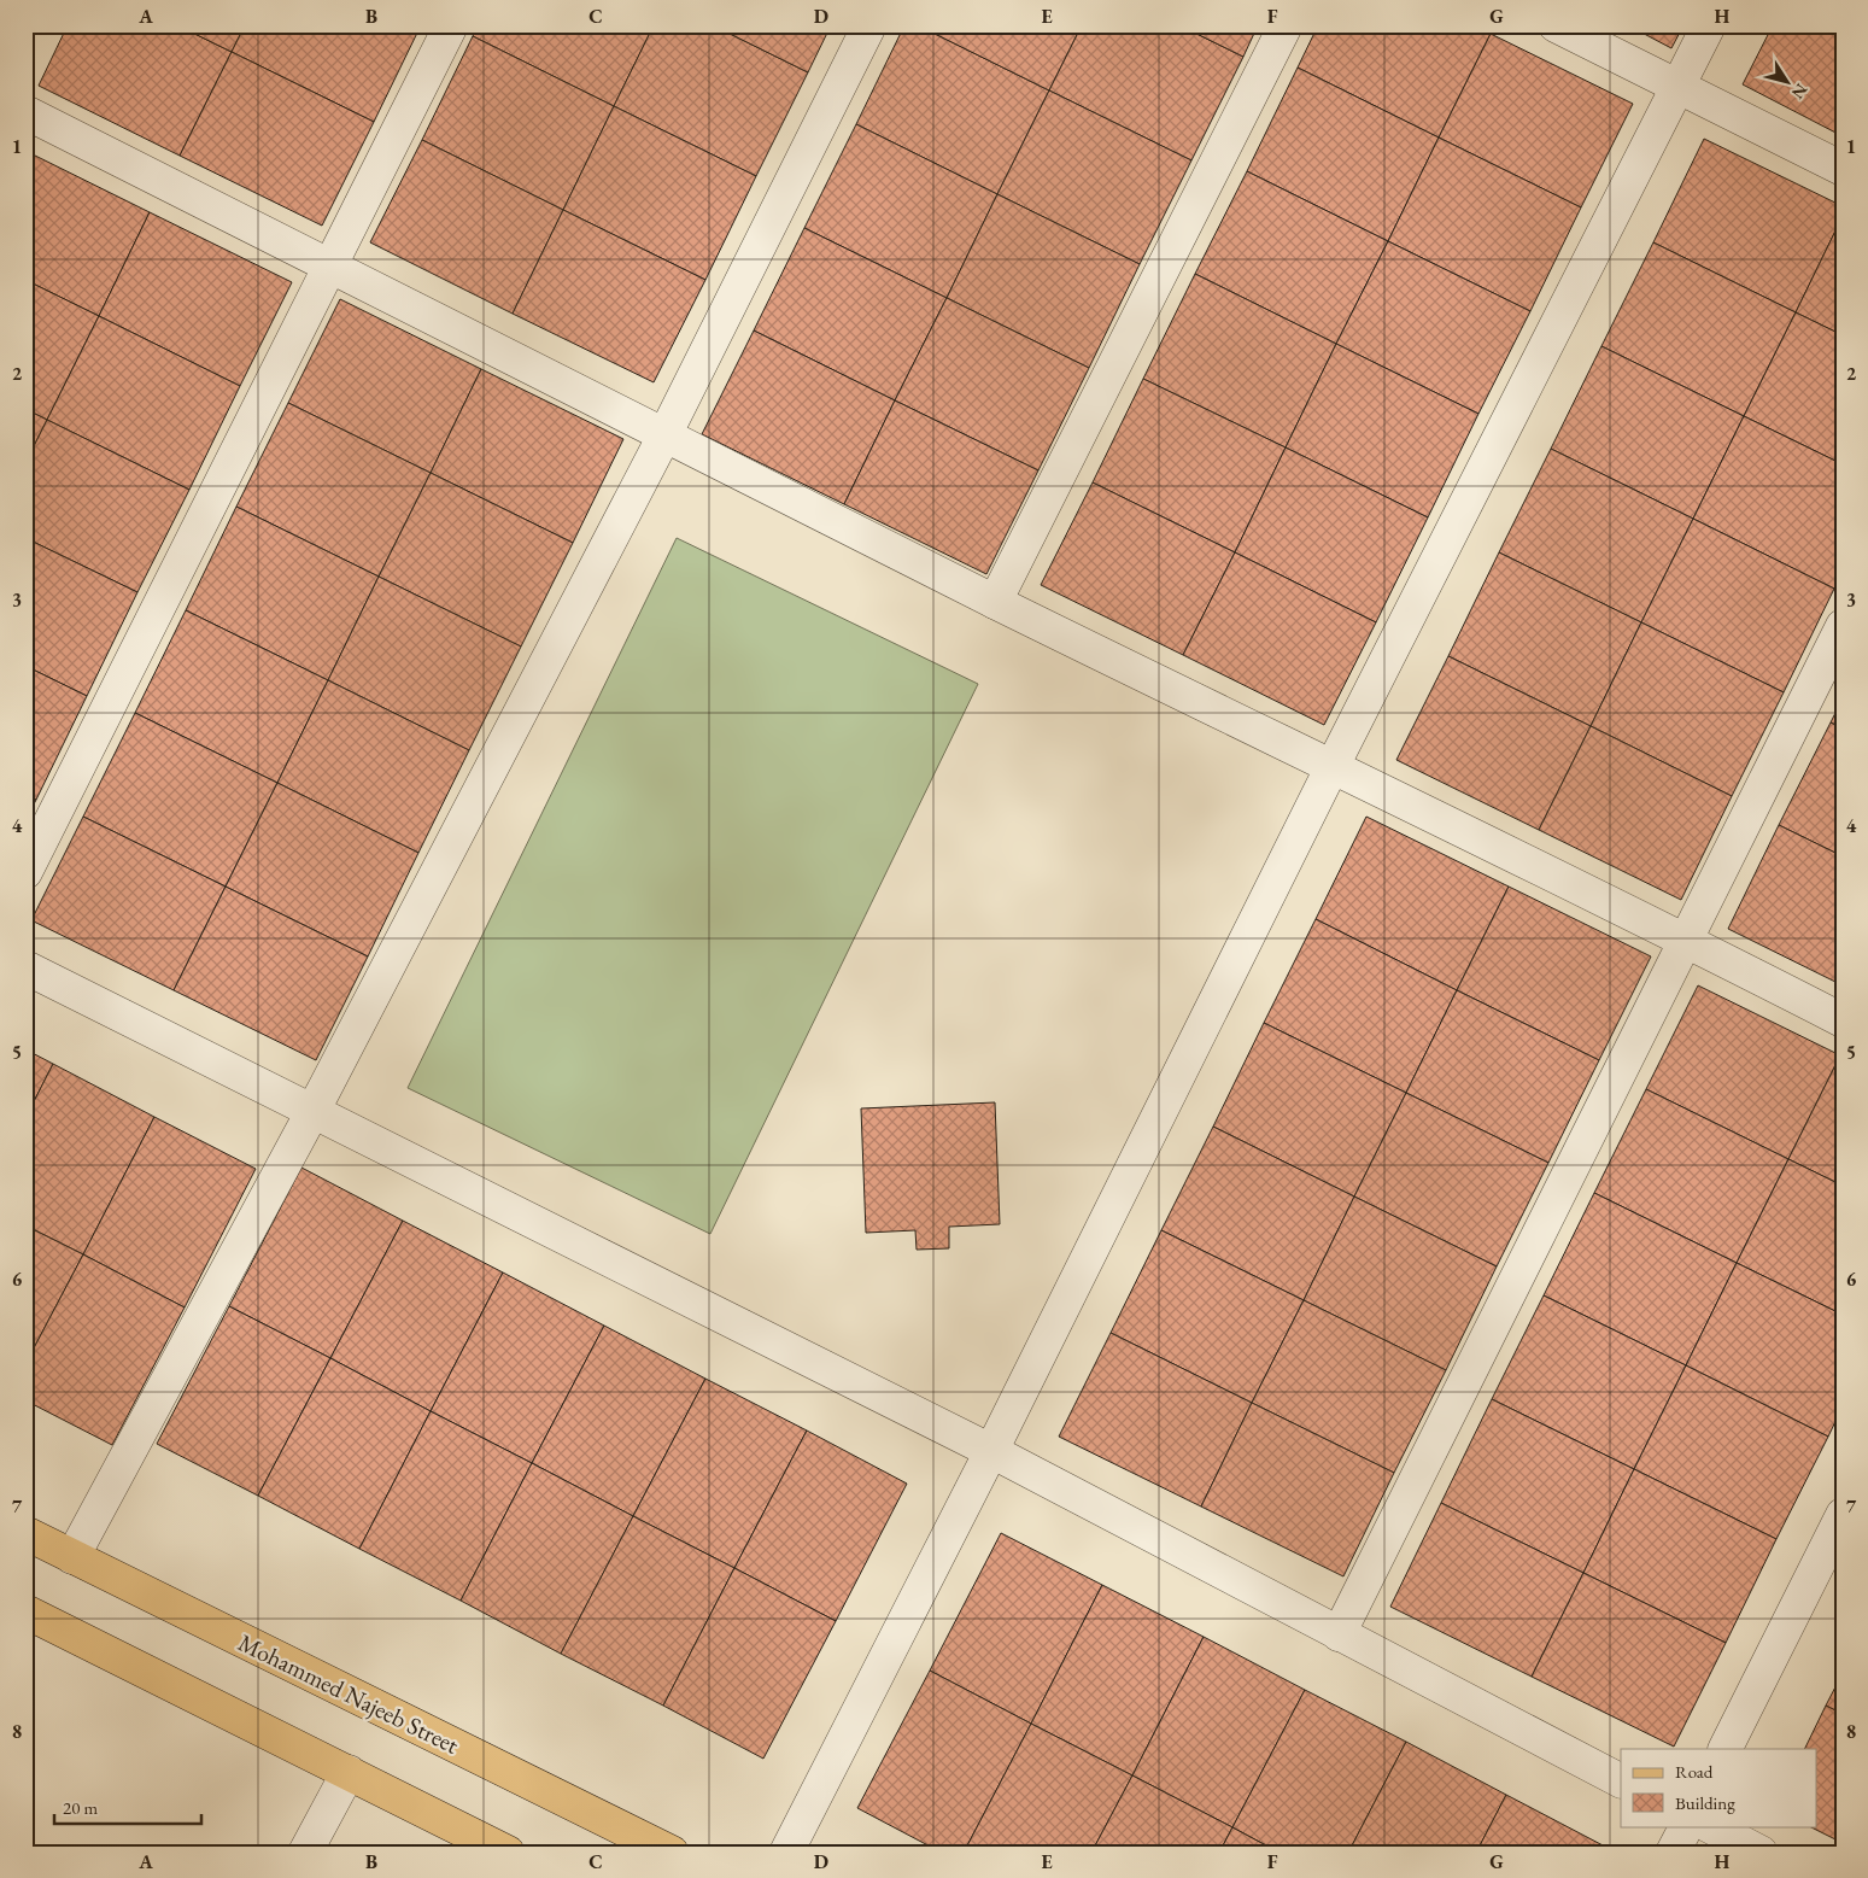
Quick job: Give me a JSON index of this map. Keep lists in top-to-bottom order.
{
  "streets": {
    "main road": ["Mohammed Najeeb Street"]
  },
  "legend": ["Road", "Building"],
  "scale_bar": "20 m",
  "north": "bottom right",
  "grid": {
    "columns": [
      "A",
      "B",
      "C",
      "D",
      "E",
      "F",
      "G",
      "H"
    ],
    "rows": [
      "1",
      "2",
      "3",
      "4",
      "5",
      "6",
      "7",
      "8"
    ]
  }
}
